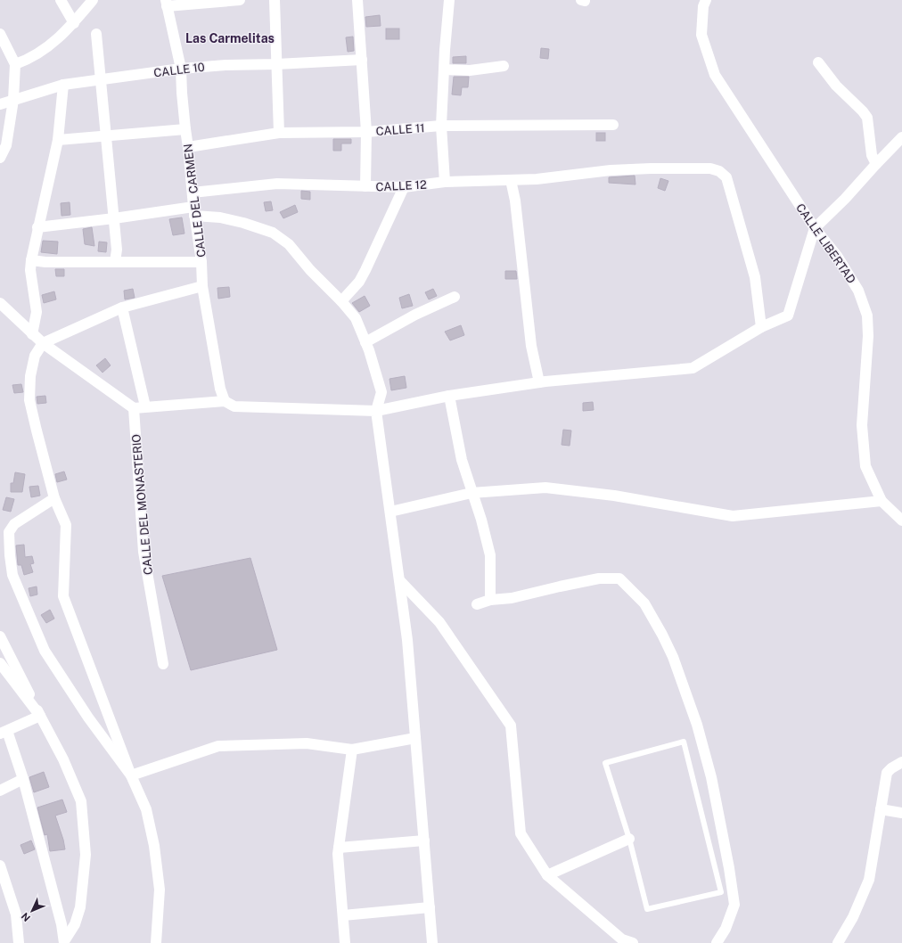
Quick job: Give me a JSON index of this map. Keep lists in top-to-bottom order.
{
  "streets": {
    "street": [
      "CALLE 10",
      "CALLE 11",
      "CALLE 12",
      "CALLE DEL CARMEN",
      "CALLE LIBERTAD",
      "CALLE DEL MONASTERIO"
    ]
  },
  "crossings": [
    ["CALLE 10", "CALLE DEL CARMEN"],
    ["CALLE 11", "CALLE DEL CARMEN"],
    ["CALLE 12", "CALLE DEL CARMEN"]
  ],
  "districts": ["Las Carmelitas"],
  "north": "bottom left"
}
